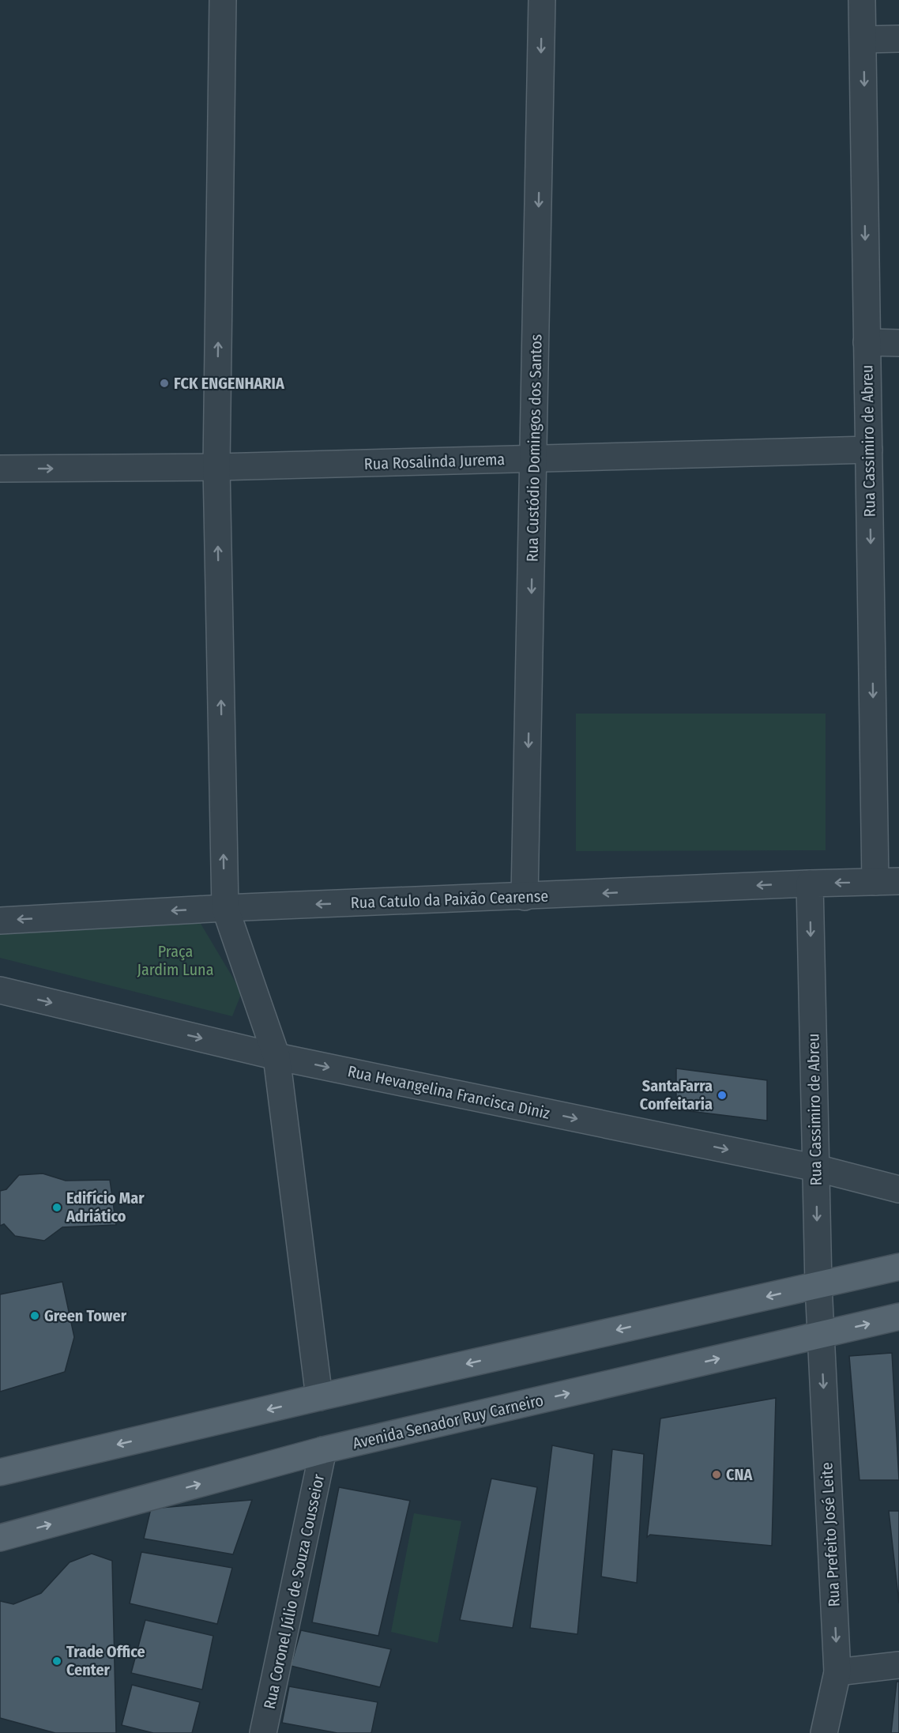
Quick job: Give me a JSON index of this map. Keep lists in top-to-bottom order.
{
  "streets": {
    "main road": ["Avenida Senador Ruy Carneiro"],
    "street": [
      "Rua Cassimiro de Abreu",
      "Rua Custódio Domingos dos Santos",
      "Rua Rosalinda Jurema",
      "Rua Catulo da Paixão Cearense",
      "Rua Hevangelina Francisca Diniz",
      "Rua Prefeito José Leite",
      "Rua Coronel Júlio de Souza Cousseior"
    ]
  },
  "crossings": [
    ["Rua Cassimiro de Abreu", "Rua Rosalinda Jurema"],
    ["Rua Cassimiro de Abreu", "Rua Catulo da Paixão Cearense"],
    ["Rua Cassimiro de Abreu", "Rua Hevangelina Francisca Diniz"],
    ["Rua Cassimiro de Abreu", "Avenida Senador Ruy Carneiro"],
    ["Rua Cassimiro de Abreu", "Rua Prefeito José Leite"],
    ["Rua Custódio Domingos dos Santos", "Rua Rosalinda Jurema"],
    ["Rua Custódio Domingos dos Santos", "Rua Catulo da Paixão Cearense"],
    ["Avenida Senador Ruy Carneiro", "Rua Prefeito José Leite"],
    ["Avenida Senador Ruy Carneiro", "Rua Coronel Júlio de Souza Cousseior"]
  ],
  "one_way": [
    "Rua Cassimiro de Abreu",
    "Rua Custódio Domingos dos Santos",
    "Rua Catulo da Paixão Cearense",
    "Rua Hevangelina Francisca Diniz",
    "Rua Prefeito José Leite"
  ],
  "parks": ["Praça Jardim Luna"],
  "places": [
    "FCK ENGENHARIA",
    "SantaFarra Confeitaria",
    "Edifício Mar Adriático",
    "Green Tower",
    "CNA",
    "Trade Office Center"
  ]
}
